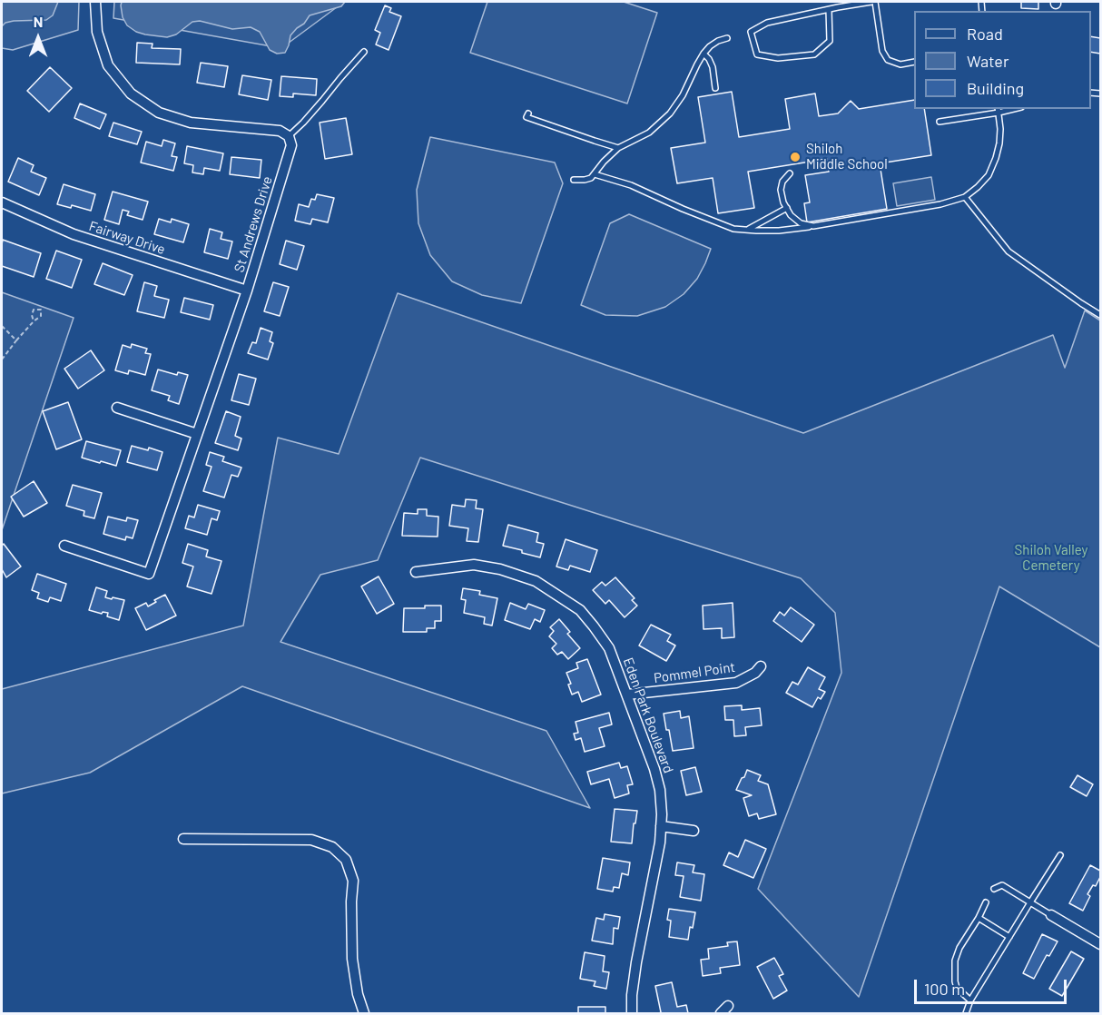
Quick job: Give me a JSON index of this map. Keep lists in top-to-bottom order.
{
  "streets": {
    "street": [
      "St Andrews Drive",
      "Fairway Drive",
      "Pommel Point",
      "Eden Park Boulevard"
    ]
  },
  "crossings": [
    ["St Andrews Drive", "Fairway Drive"],
    ["Pommel Point", "Eden Park Boulevard"]
  ],
  "parks": ["Shiloh Valley Cemetery"],
  "places": ["Shiloh Middle School"],
  "legend": ["Road", "Water", "Building"],
  "scale_bar": "100 m",
  "north": "top"
}
